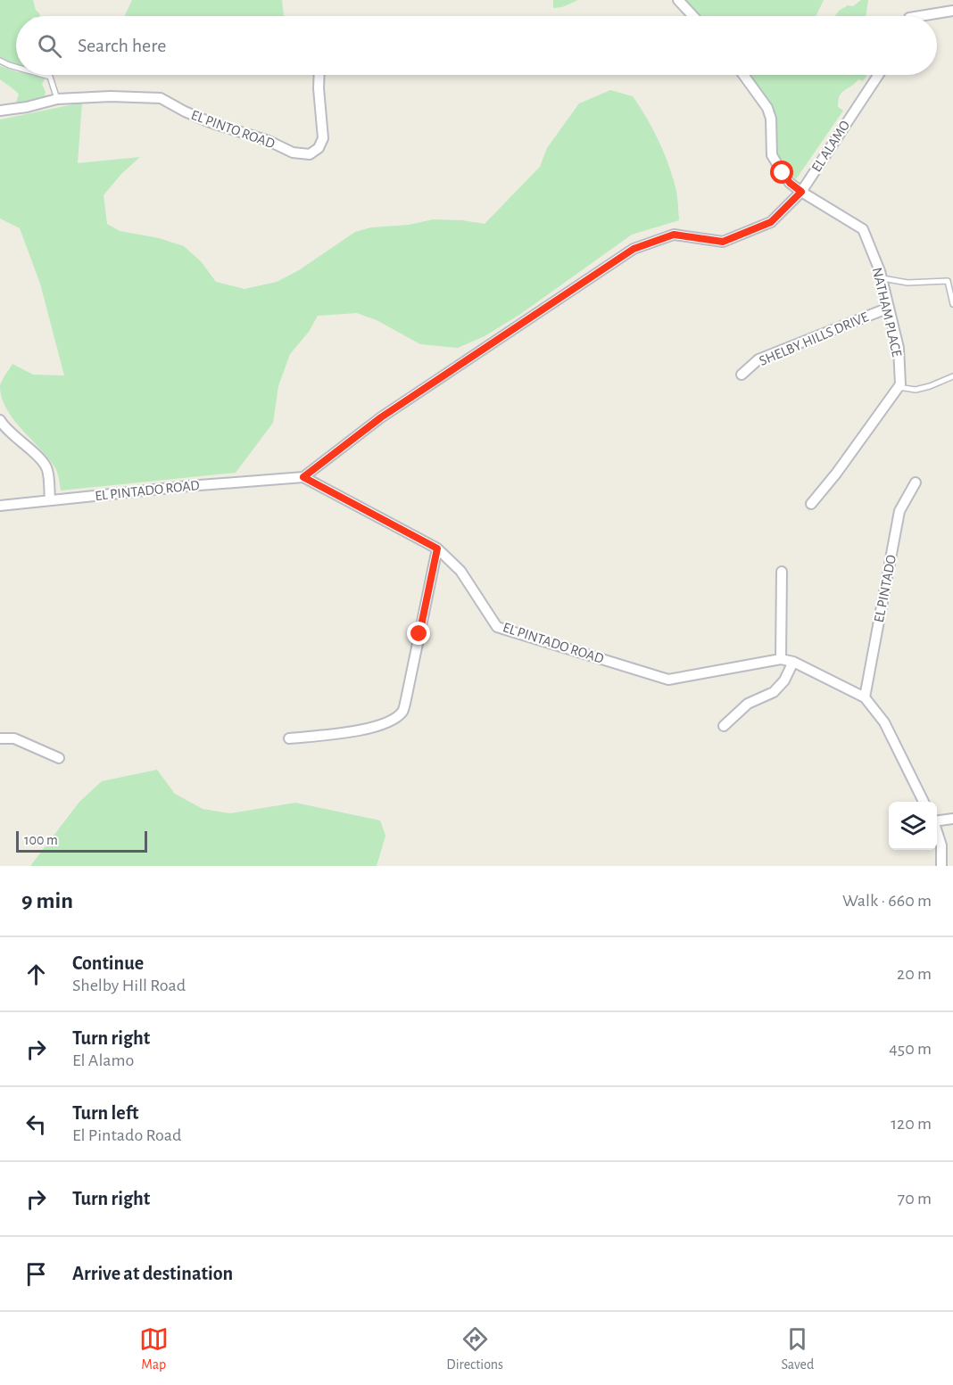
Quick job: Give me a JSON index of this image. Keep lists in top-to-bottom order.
{
  "streets": {
    "street": [
      "EL PINTO ROAD",
      "EL ALAMO",
      "NATHAM PLACE",
      "SHELBY HILLS DRIVE",
      "EL PINTADO ROAD",
      "EL PINTADO"
    ]
  },
  "crossings": [
    ["EL ALAMO", "NATHAM PLACE"],
    ["EL ALAMO", "EL PINTADO ROAD"],
    ["NATHAM PLACE", "SHELBY HILLS DRIVE"],
    ["EL PINTADO ROAD", "EL PINTADO"]
  ],
  "scale_bar": "100 m",
  "page": {
    "search": "Search here",
    "scale": "100 m",
    "heading": ["9 min", "Walk · 660 m"],
    "list": [
      ["Continue", "Shelby Hill Road", "20 m"],
      ["Turn right", "El Alamo", "450 m"],
      ["Turn left", "El Pintado Road", "120 m"],
      ["Turn right", "70 m"],
      "Arrive at destination"
    ],
    "nav": ["Map", "Directions", "Saved"]
  }
}
